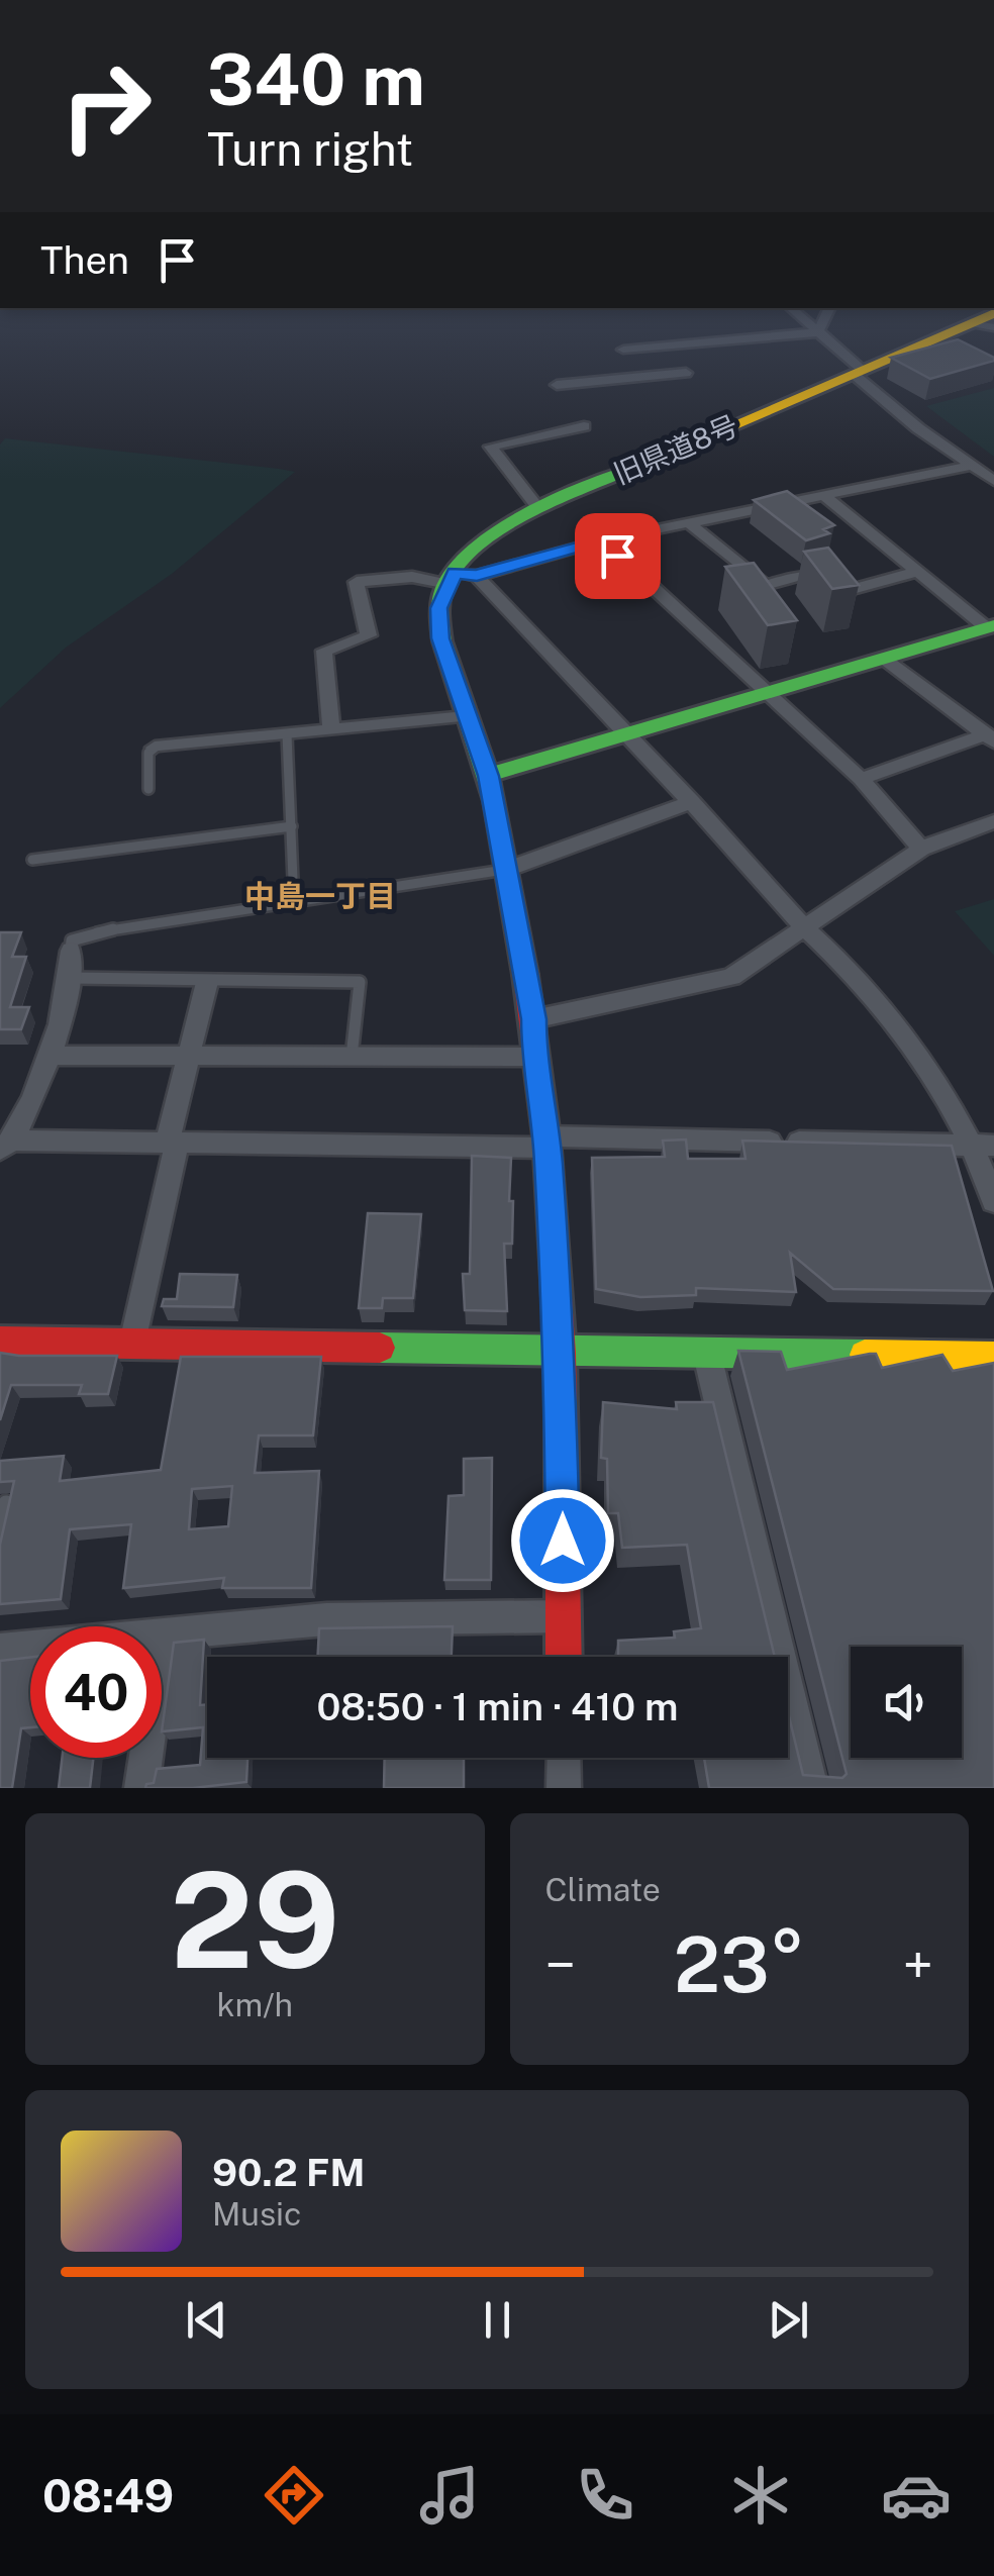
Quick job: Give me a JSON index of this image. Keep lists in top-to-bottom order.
{
  "streets": {
    "street": ["旧県道8号"]
  },
  "districts": ["中島一丁目"],
  "page": {
    "turn": ["340 m", "Turn right"],
    "then": "Then",
    "limit": "40",
    "trip": "08:50 · 1 min · 410 m",
    "tile": [
      ["29", "km/h"],
      "Climate"
    ],
    "heat": ["−", "23°", "+"],
    "song": ["90.2 FM", "Music"],
    "tabs": "08:49"
  }
}
